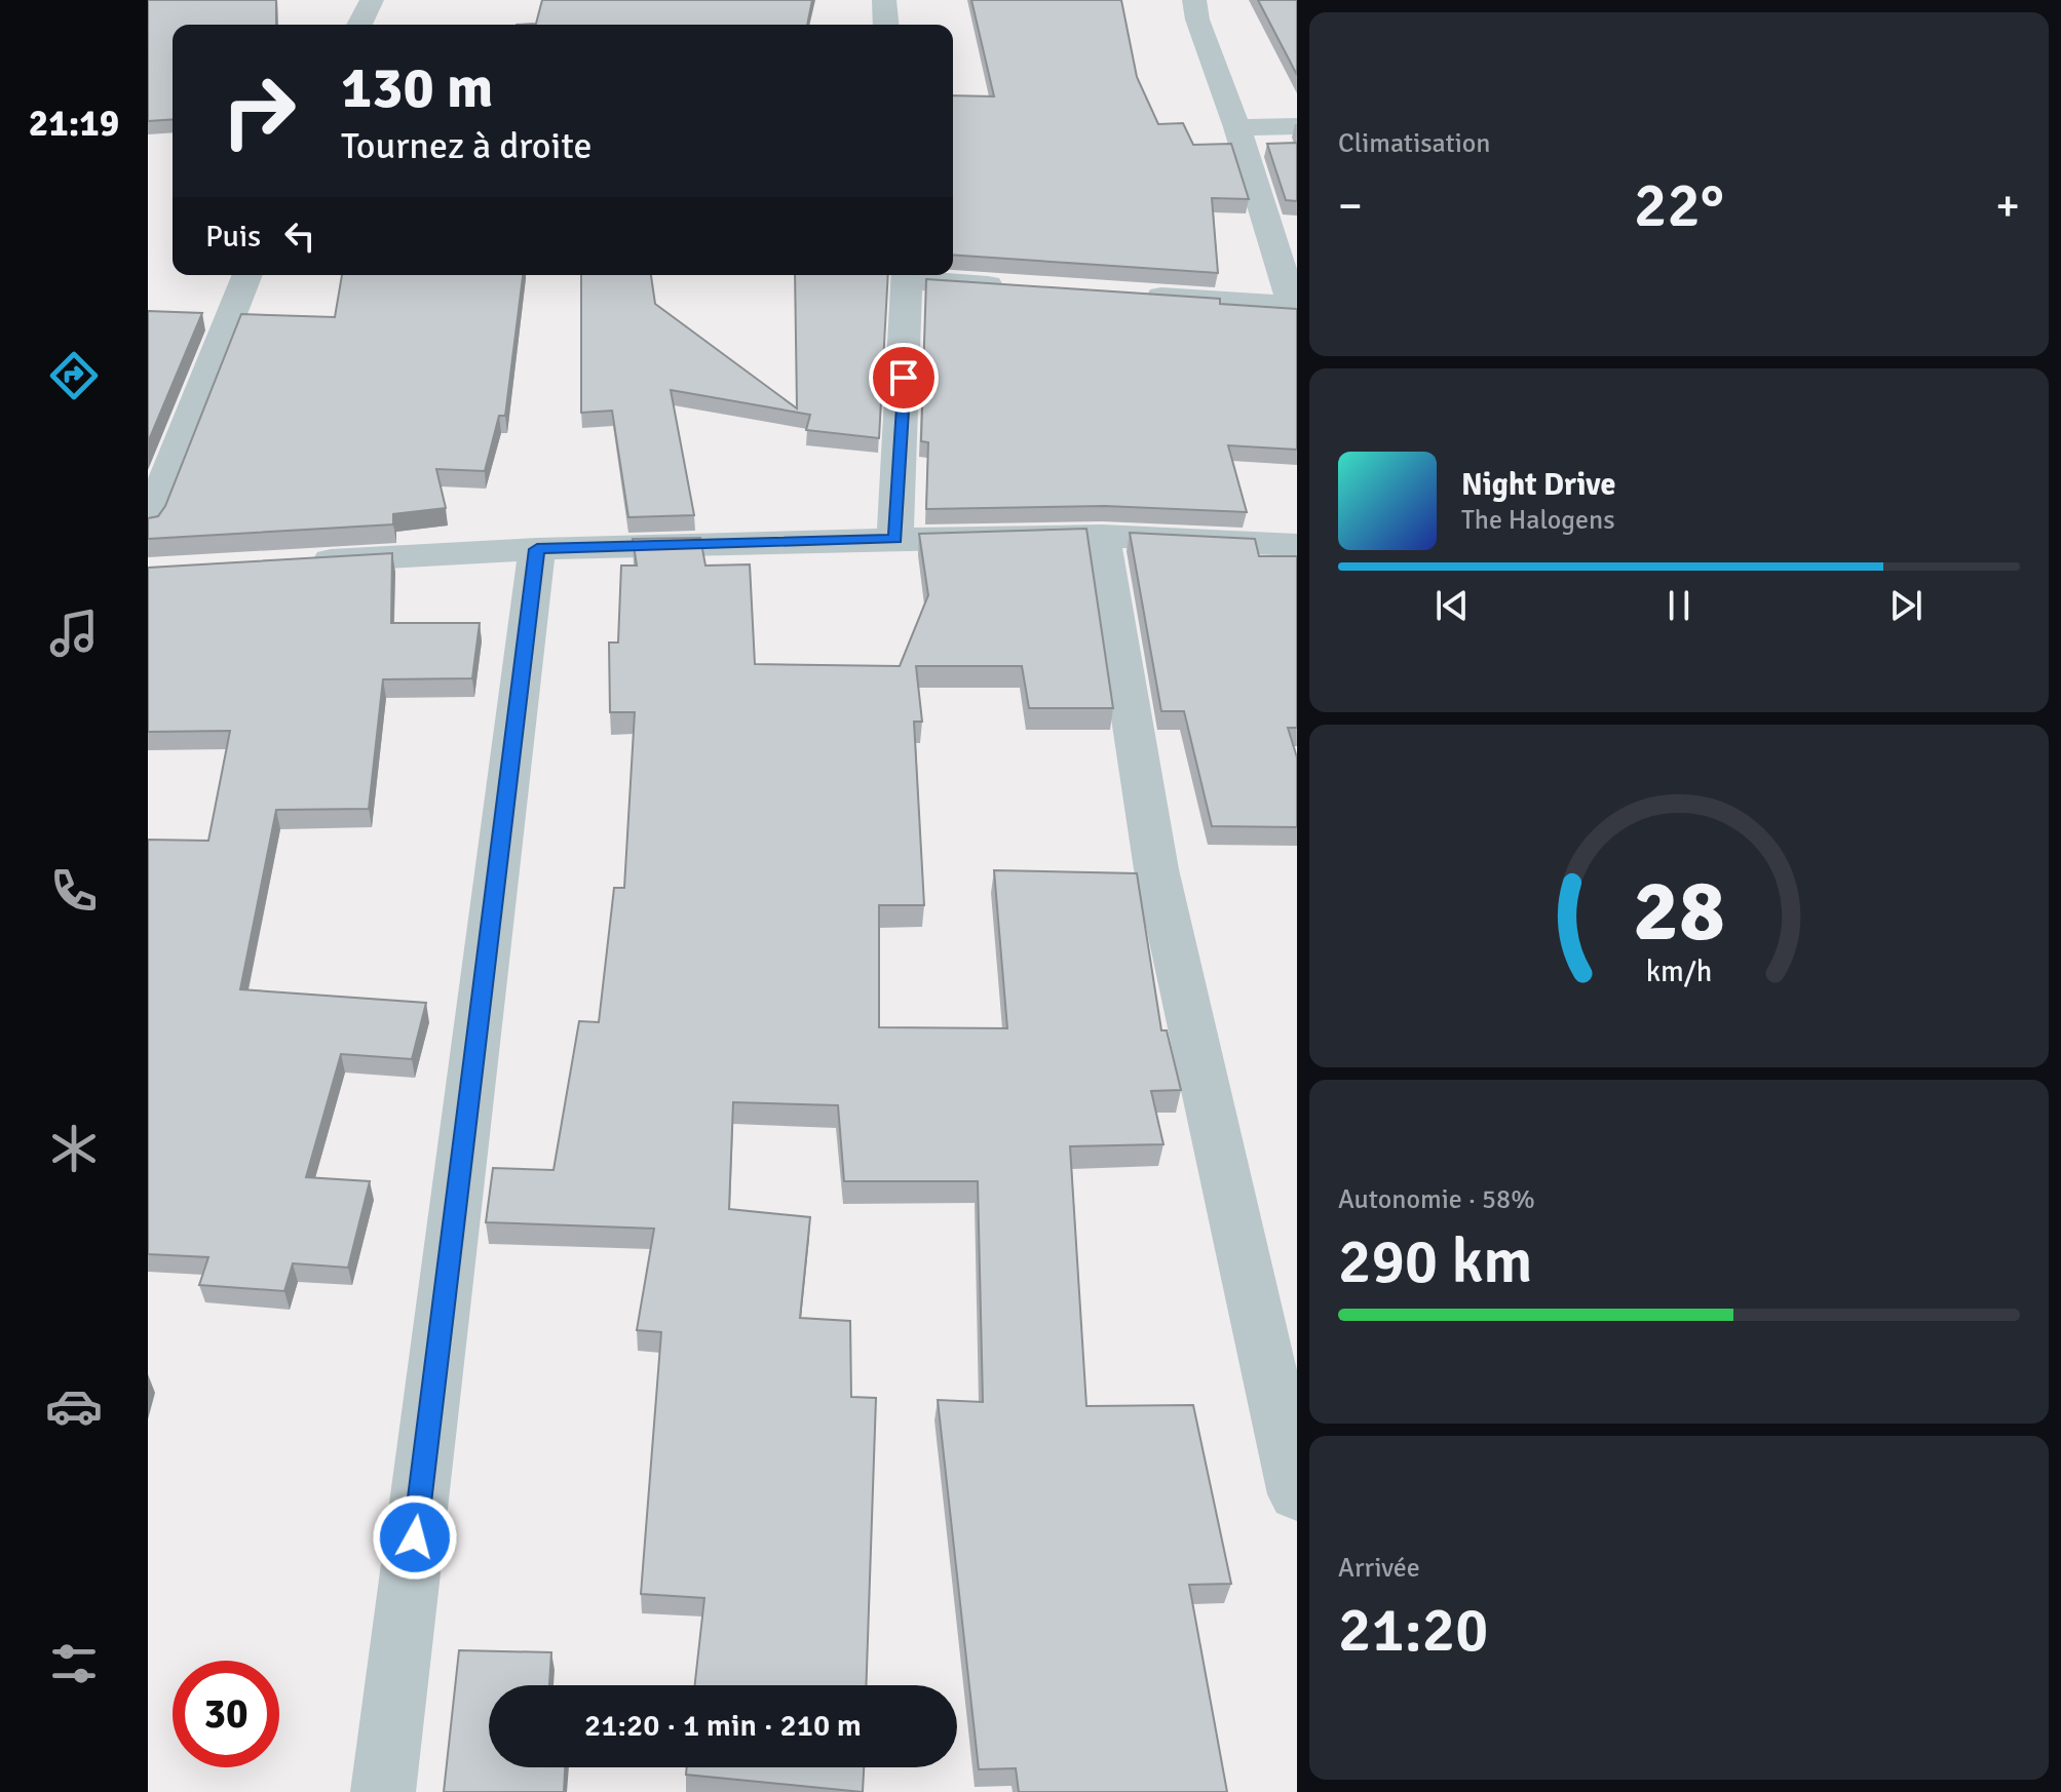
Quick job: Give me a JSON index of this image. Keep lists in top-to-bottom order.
{
  "page": {
    "tabs": "21:19",
    "tile": [
      "Climatisation",
      ["Autonomie · 58%", "290 km"],
      ["Arrivée", "21:20"]
    ],
    "turn": ["130 m", "Tournez à droite"],
    "heat": ["−", "22°", "+"],
    "then": "Puis",
    "song": ["Night Drive", "The Halogens"],
    "limit": "30",
    "trip": "21:20 · 1 min · 210 m",
    "gauge": ["28", "km/h"]
  }
}
